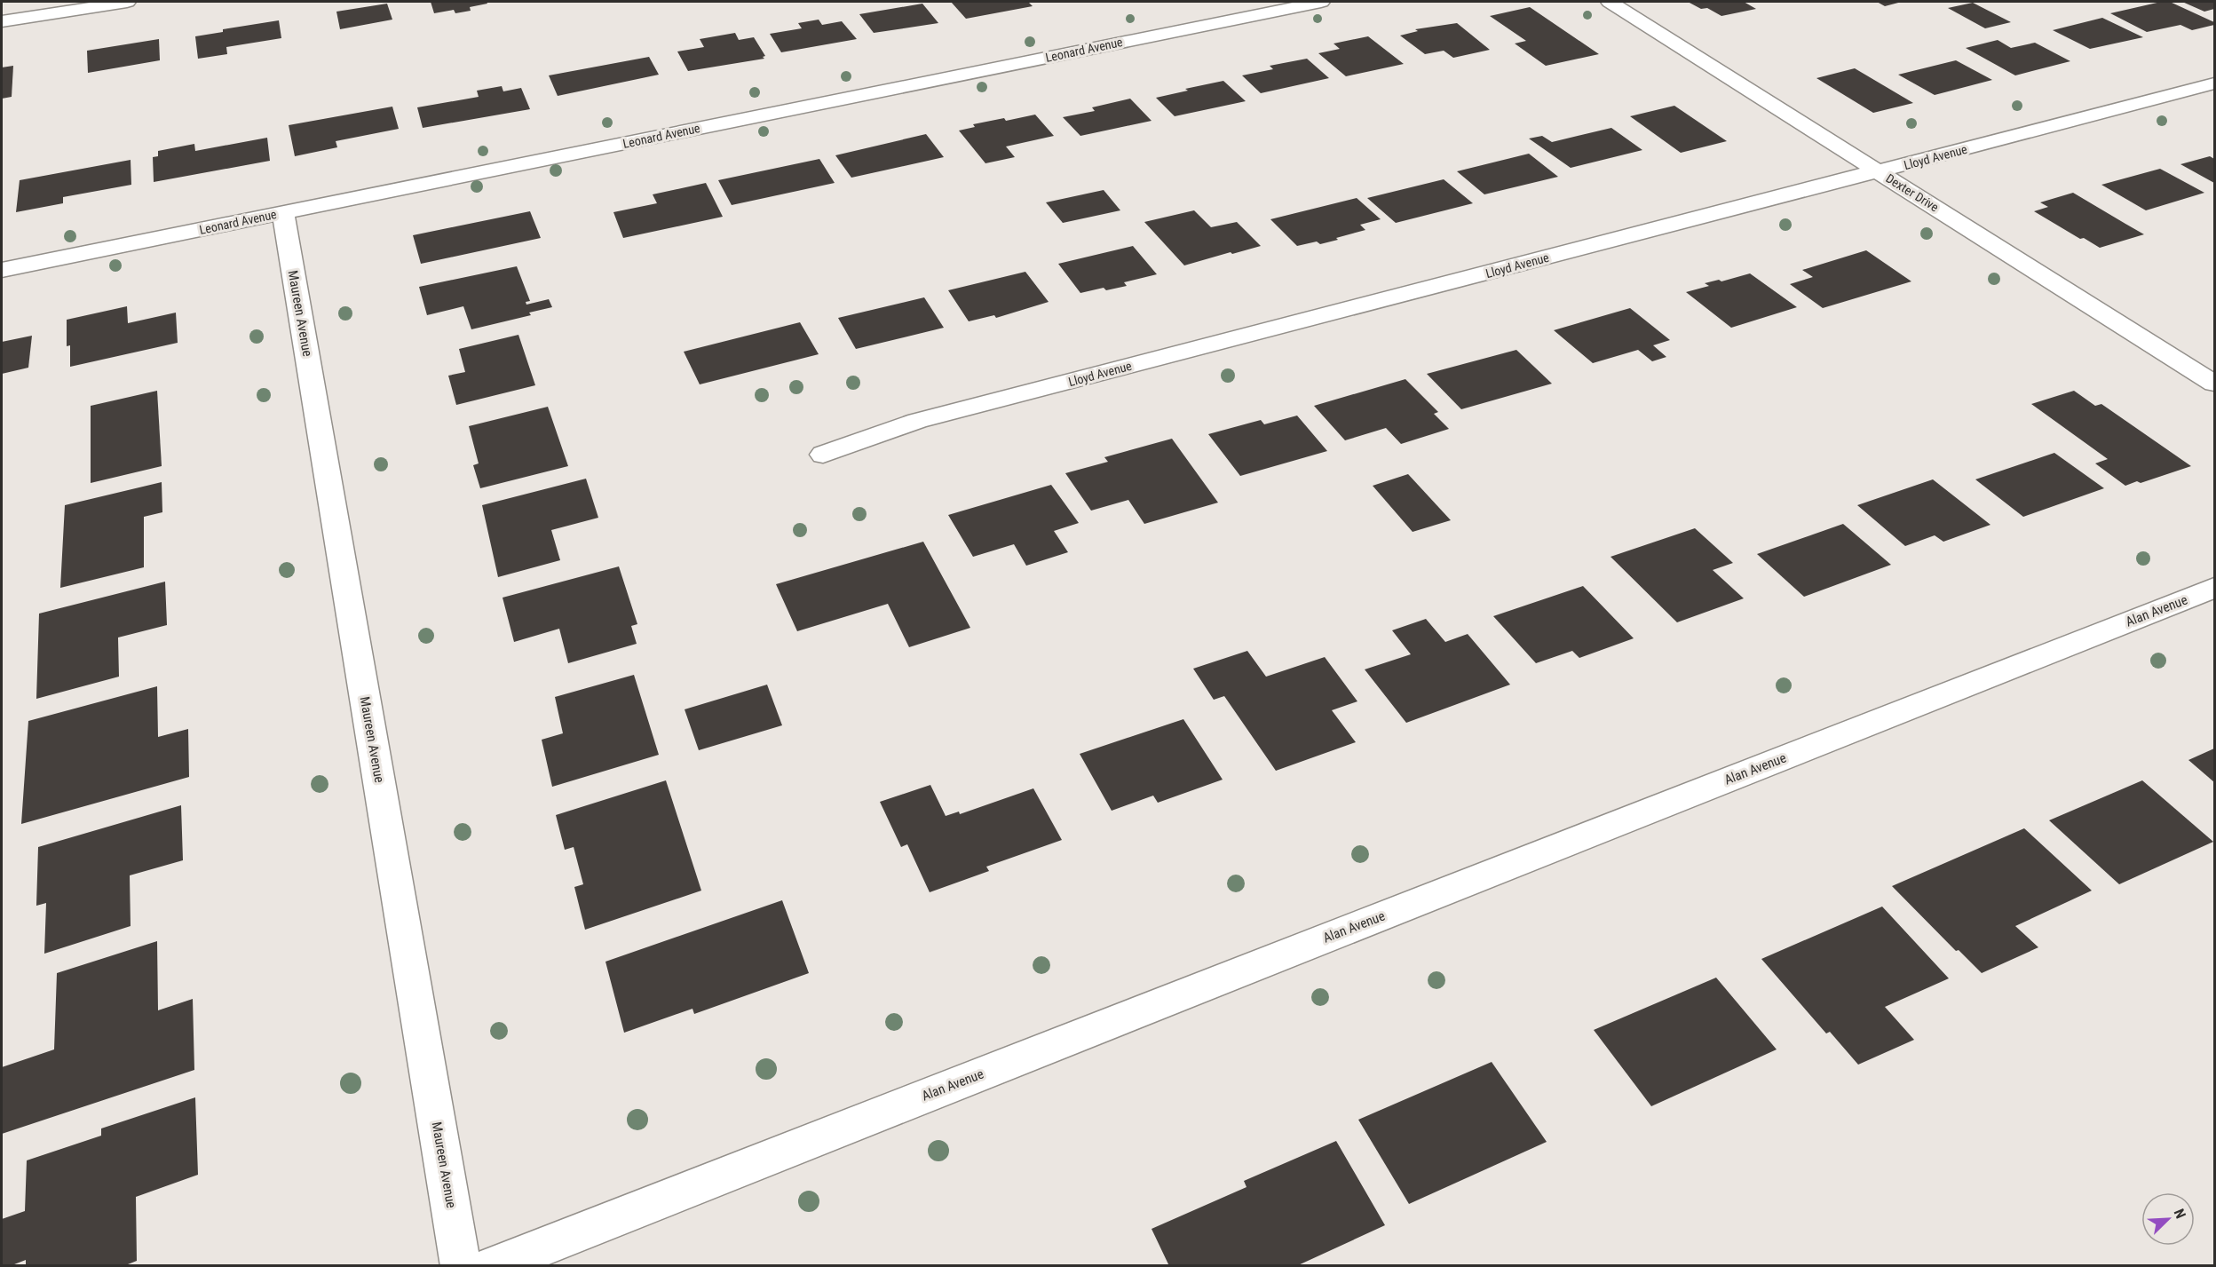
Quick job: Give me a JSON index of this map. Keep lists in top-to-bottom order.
{
  "streets": {
    "street": [
      "Leonard Avenue",
      "Lloyd Avenue",
      "Dexter Drive",
      "Maureen Avenue",
      "Alan Avenue"
    ]
  },
  "crossings": [
    ["Leonard Avenue", "Maureen Avenue"],
    ["Lloyd Avenue", "Dexter Drive"]
  ],
  "north": "top right"
}
